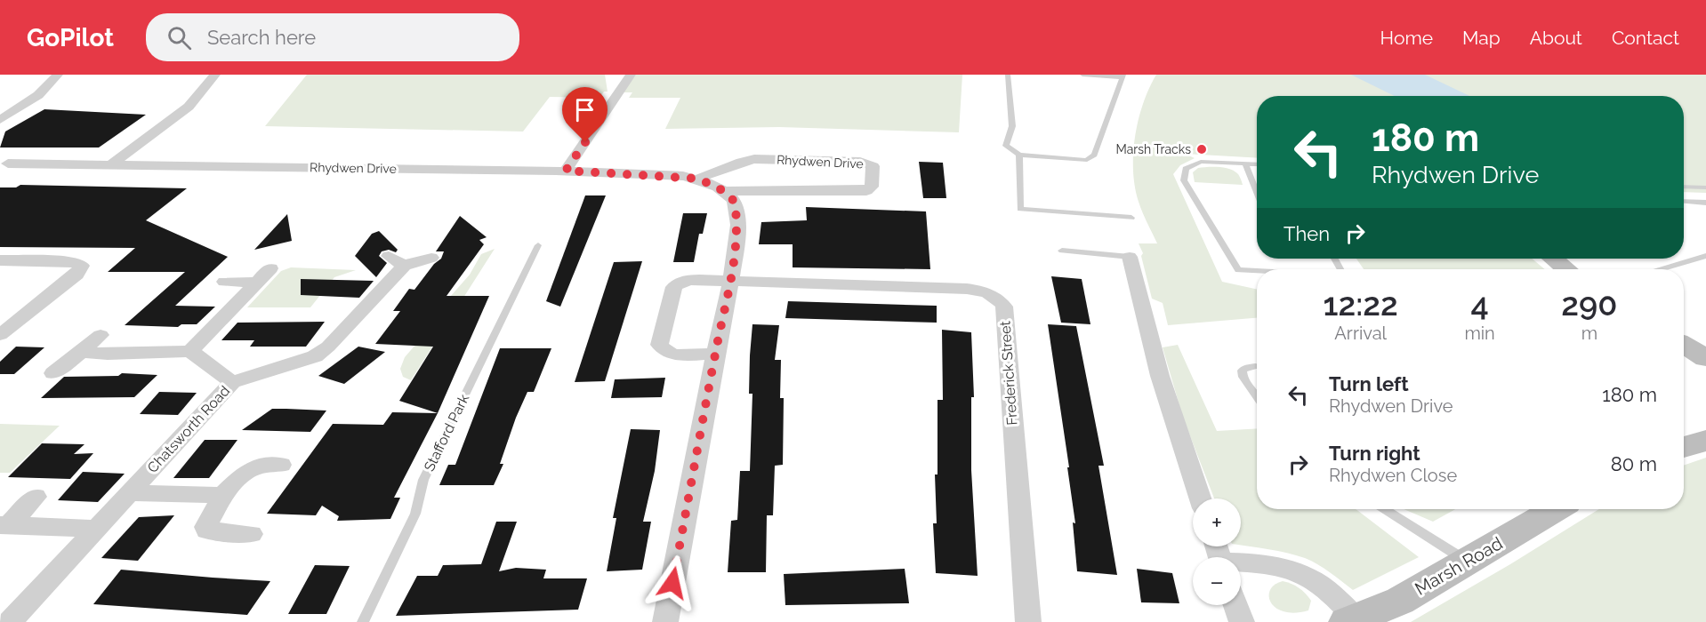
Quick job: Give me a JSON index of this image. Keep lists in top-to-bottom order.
{
  "streets": {
    "street": [
      "Rhydwen Drive",
      "Frederick Street",
      "Chatsworth Road",
      "Marsh Road"
    ],
    "lane": ["Stafford Park"]
  },
  "places": ["Marsh Tracks"],
  "page": {
    "header": "GoPilot",
    "search": "Search here",
    "nav": [
      "Home",
      "Map",
      "About",
      "Contact"
    ],
    "turn": ["180 m", "Rhydwen Drive"],
    "then": "Then",
    "eta": [
      "12:22",
      "Arrival",
      "4",
      "min",
      "290",
      "m"
    ],
    "list": [
      {
        "name": "Turn left",
        "note": "Rhydwen Drive",
        "value": "180 m"
      },
      {
        "name": "Turn right",
        "note": "Rhydwen Close",
        "value": "80 m"
      }
    ],
    "map_buttons": ["+", "−"]
  }
}
